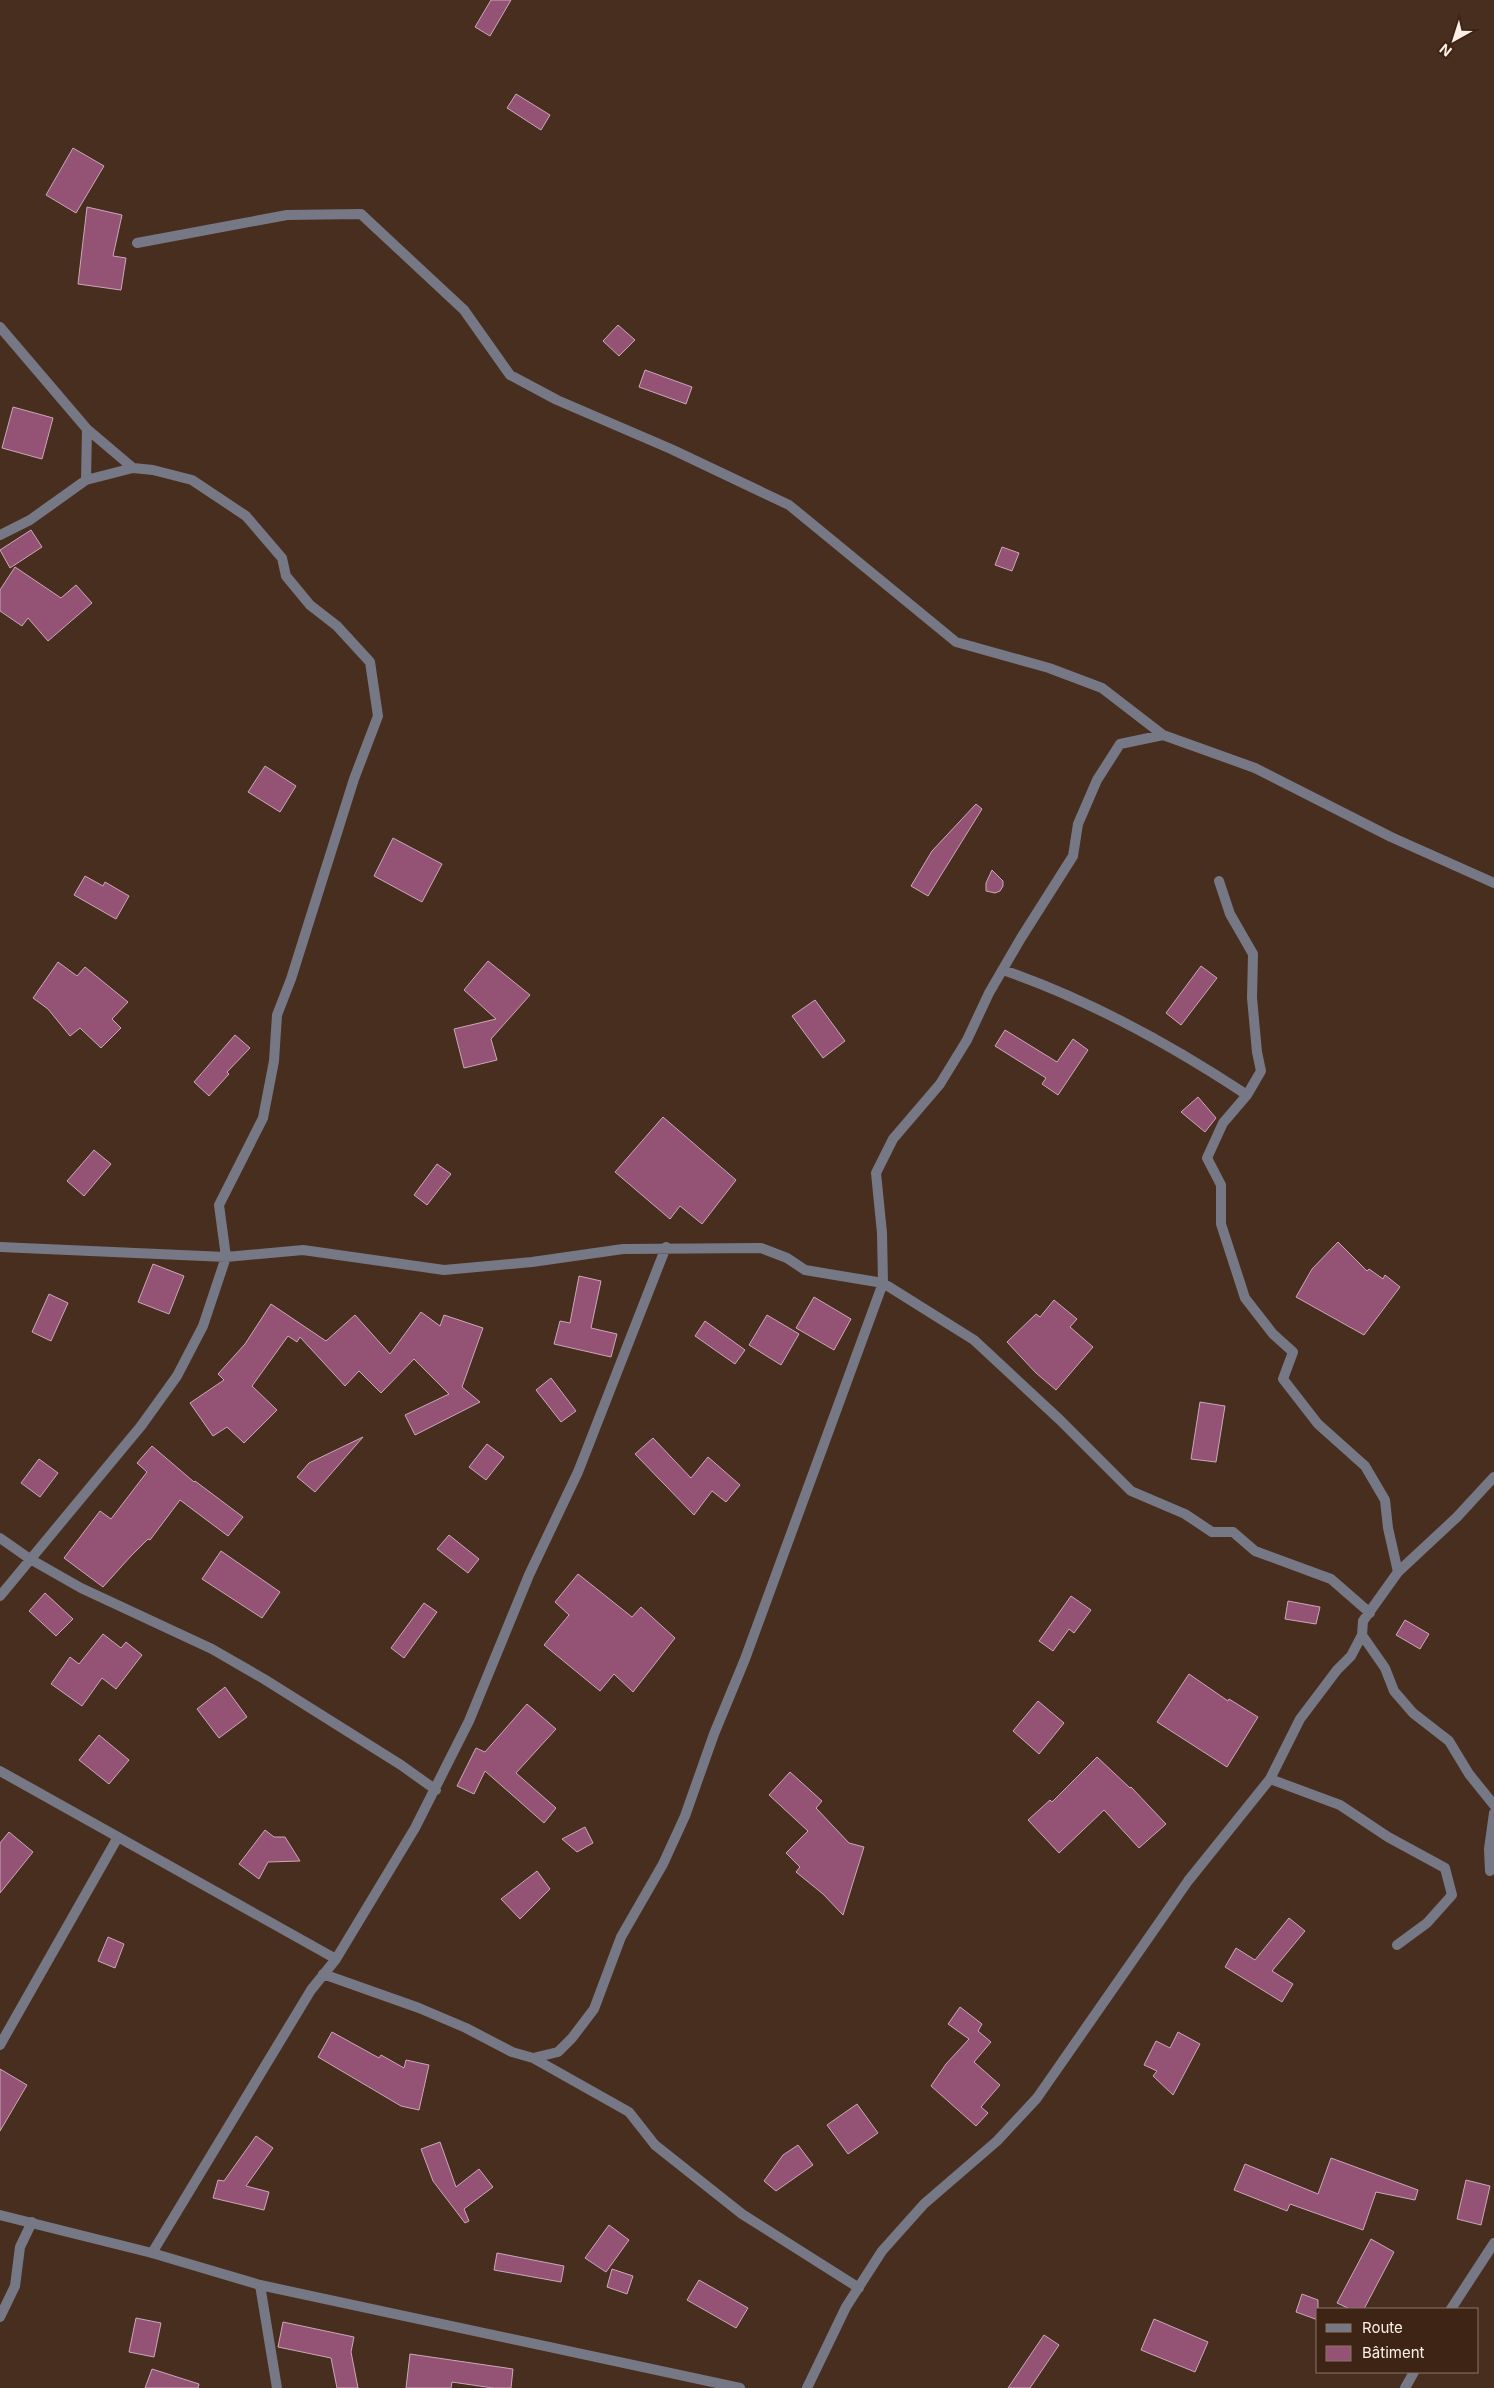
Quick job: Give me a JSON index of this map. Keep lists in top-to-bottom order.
{
  "legend": ["Route", "Bâtiment"],
  "north": "bottom left"
}
